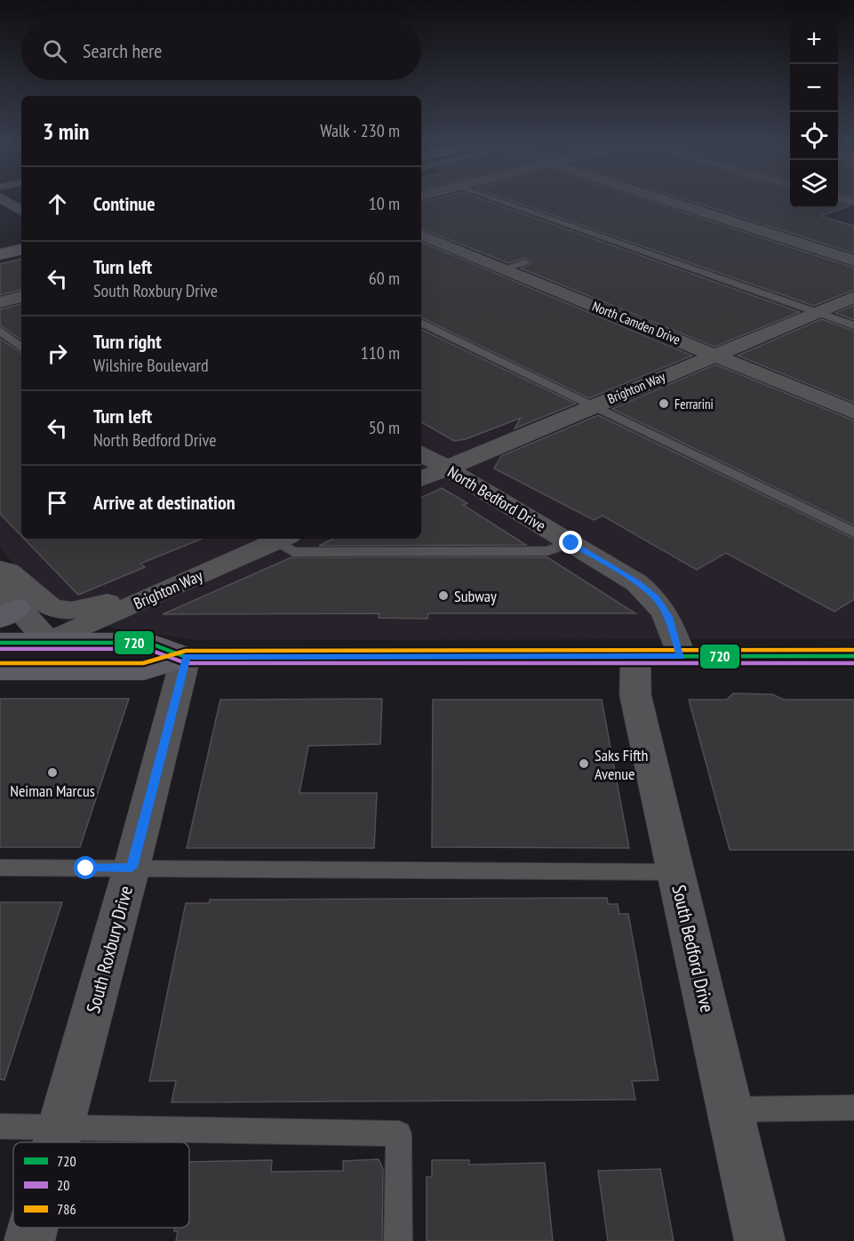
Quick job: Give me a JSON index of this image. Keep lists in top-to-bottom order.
{
  "streets": {
    "street": [
      "North Camden Drive",
      "Brighton Way",
      "North Bedford Drive",
      "South Bedford Drive",
      "South Roxbury Drive"
    ]
  },
  "crossings": [
    ["North Camden Drive", "Brighton Way"],
    ["Brighton Way", "North Bedford Drive"]
  ],
  "places": [
    "Ferrarini",
    "Subway",
    "Saks Fifth Avenue",
    "Neiman Marcus"
  ],
  "lines": ["transit line 720", "transit line 20", "transit line 786"],
  "legend": ["720", "20", "786"],
  "page": {
    "map_buttons": ["+", "−"],
    "search": "Search here",
    "heading": ["3 min", "Walk · 230 m"],
    "list": [
      ["Continue", "10 m"],
      ["Turn left", "South Roxbury Drive", "60 m"],
      ["Turn right", "Wilshire Boulevard", "110 m"],
      ["Turn left", "North Bedford Drive", "50 m"],
      "Arrive at destination"
    ]
  }
}
